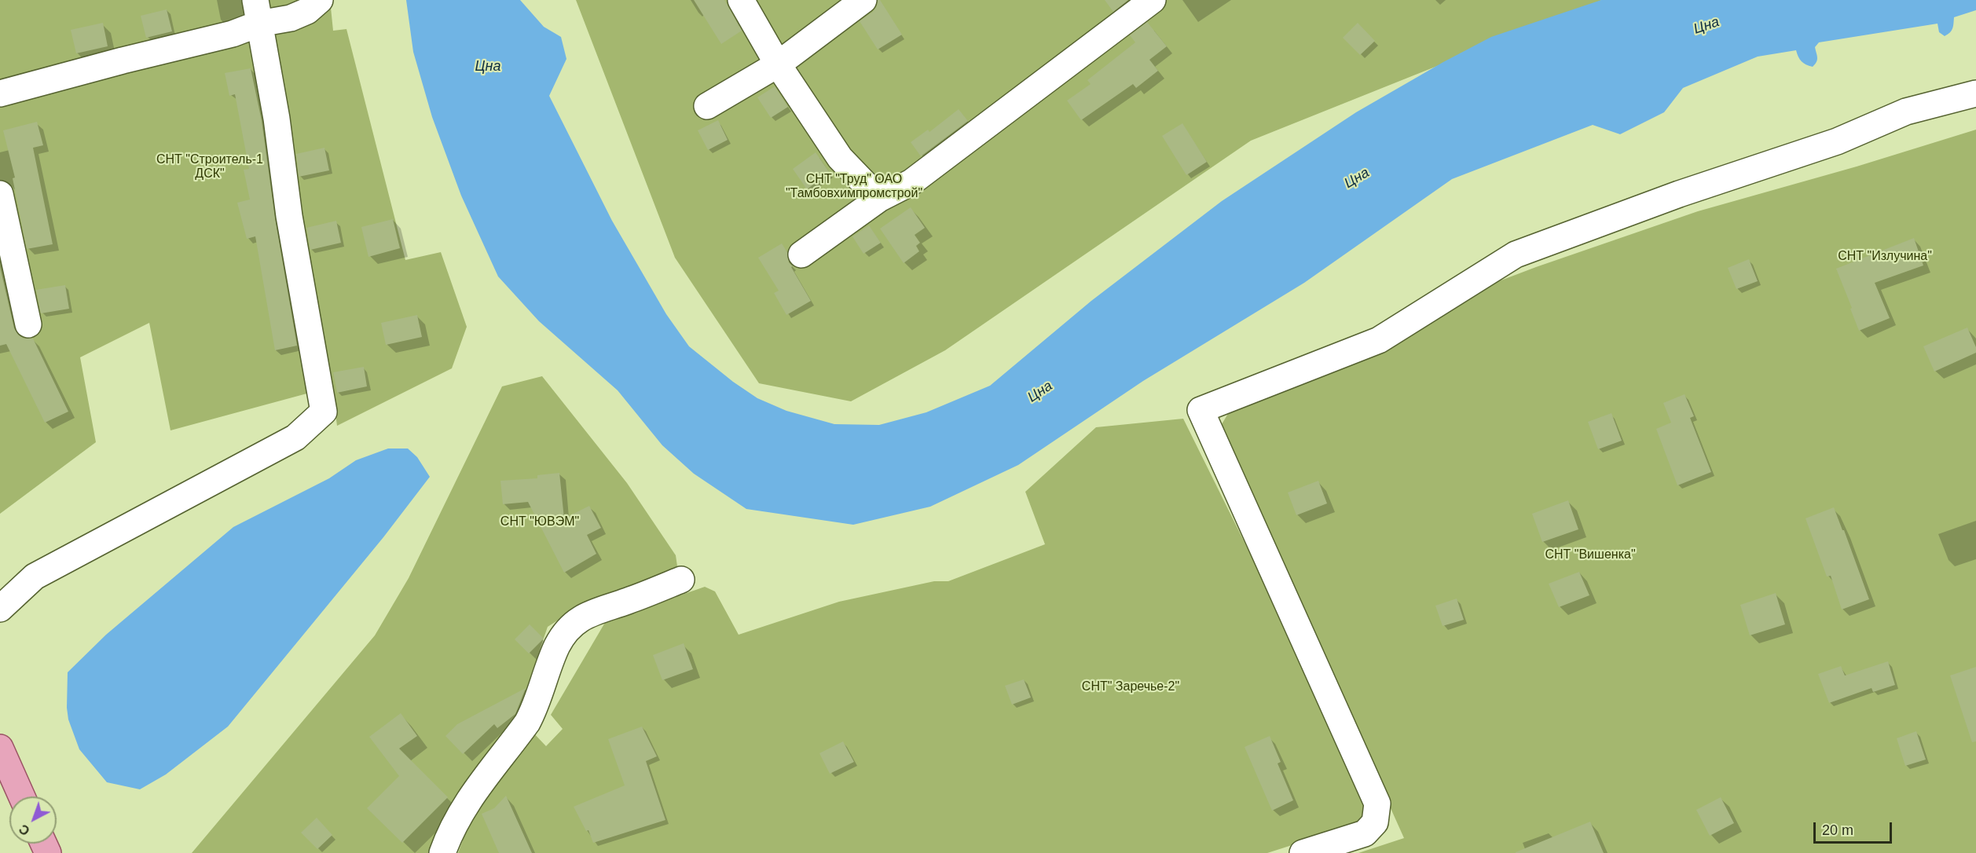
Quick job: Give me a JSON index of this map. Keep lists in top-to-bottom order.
{
  "water": ["Цна"],
  "parks": [
    "СНТ \"Строитель-1 ДСК\"",
    "СНТ \"Труд\" ОАО \"Тамбовхимпромстрой\"",
    "СНТ \"Излучина\"",
    "СНТ \"ЮВЭМ\"",
    "СНТ \"Вишенка\"",
    "СНТ\" Заречье-2\""
  ],
  "scale_bar": "20 m",
  "north": "bottom left"
}
